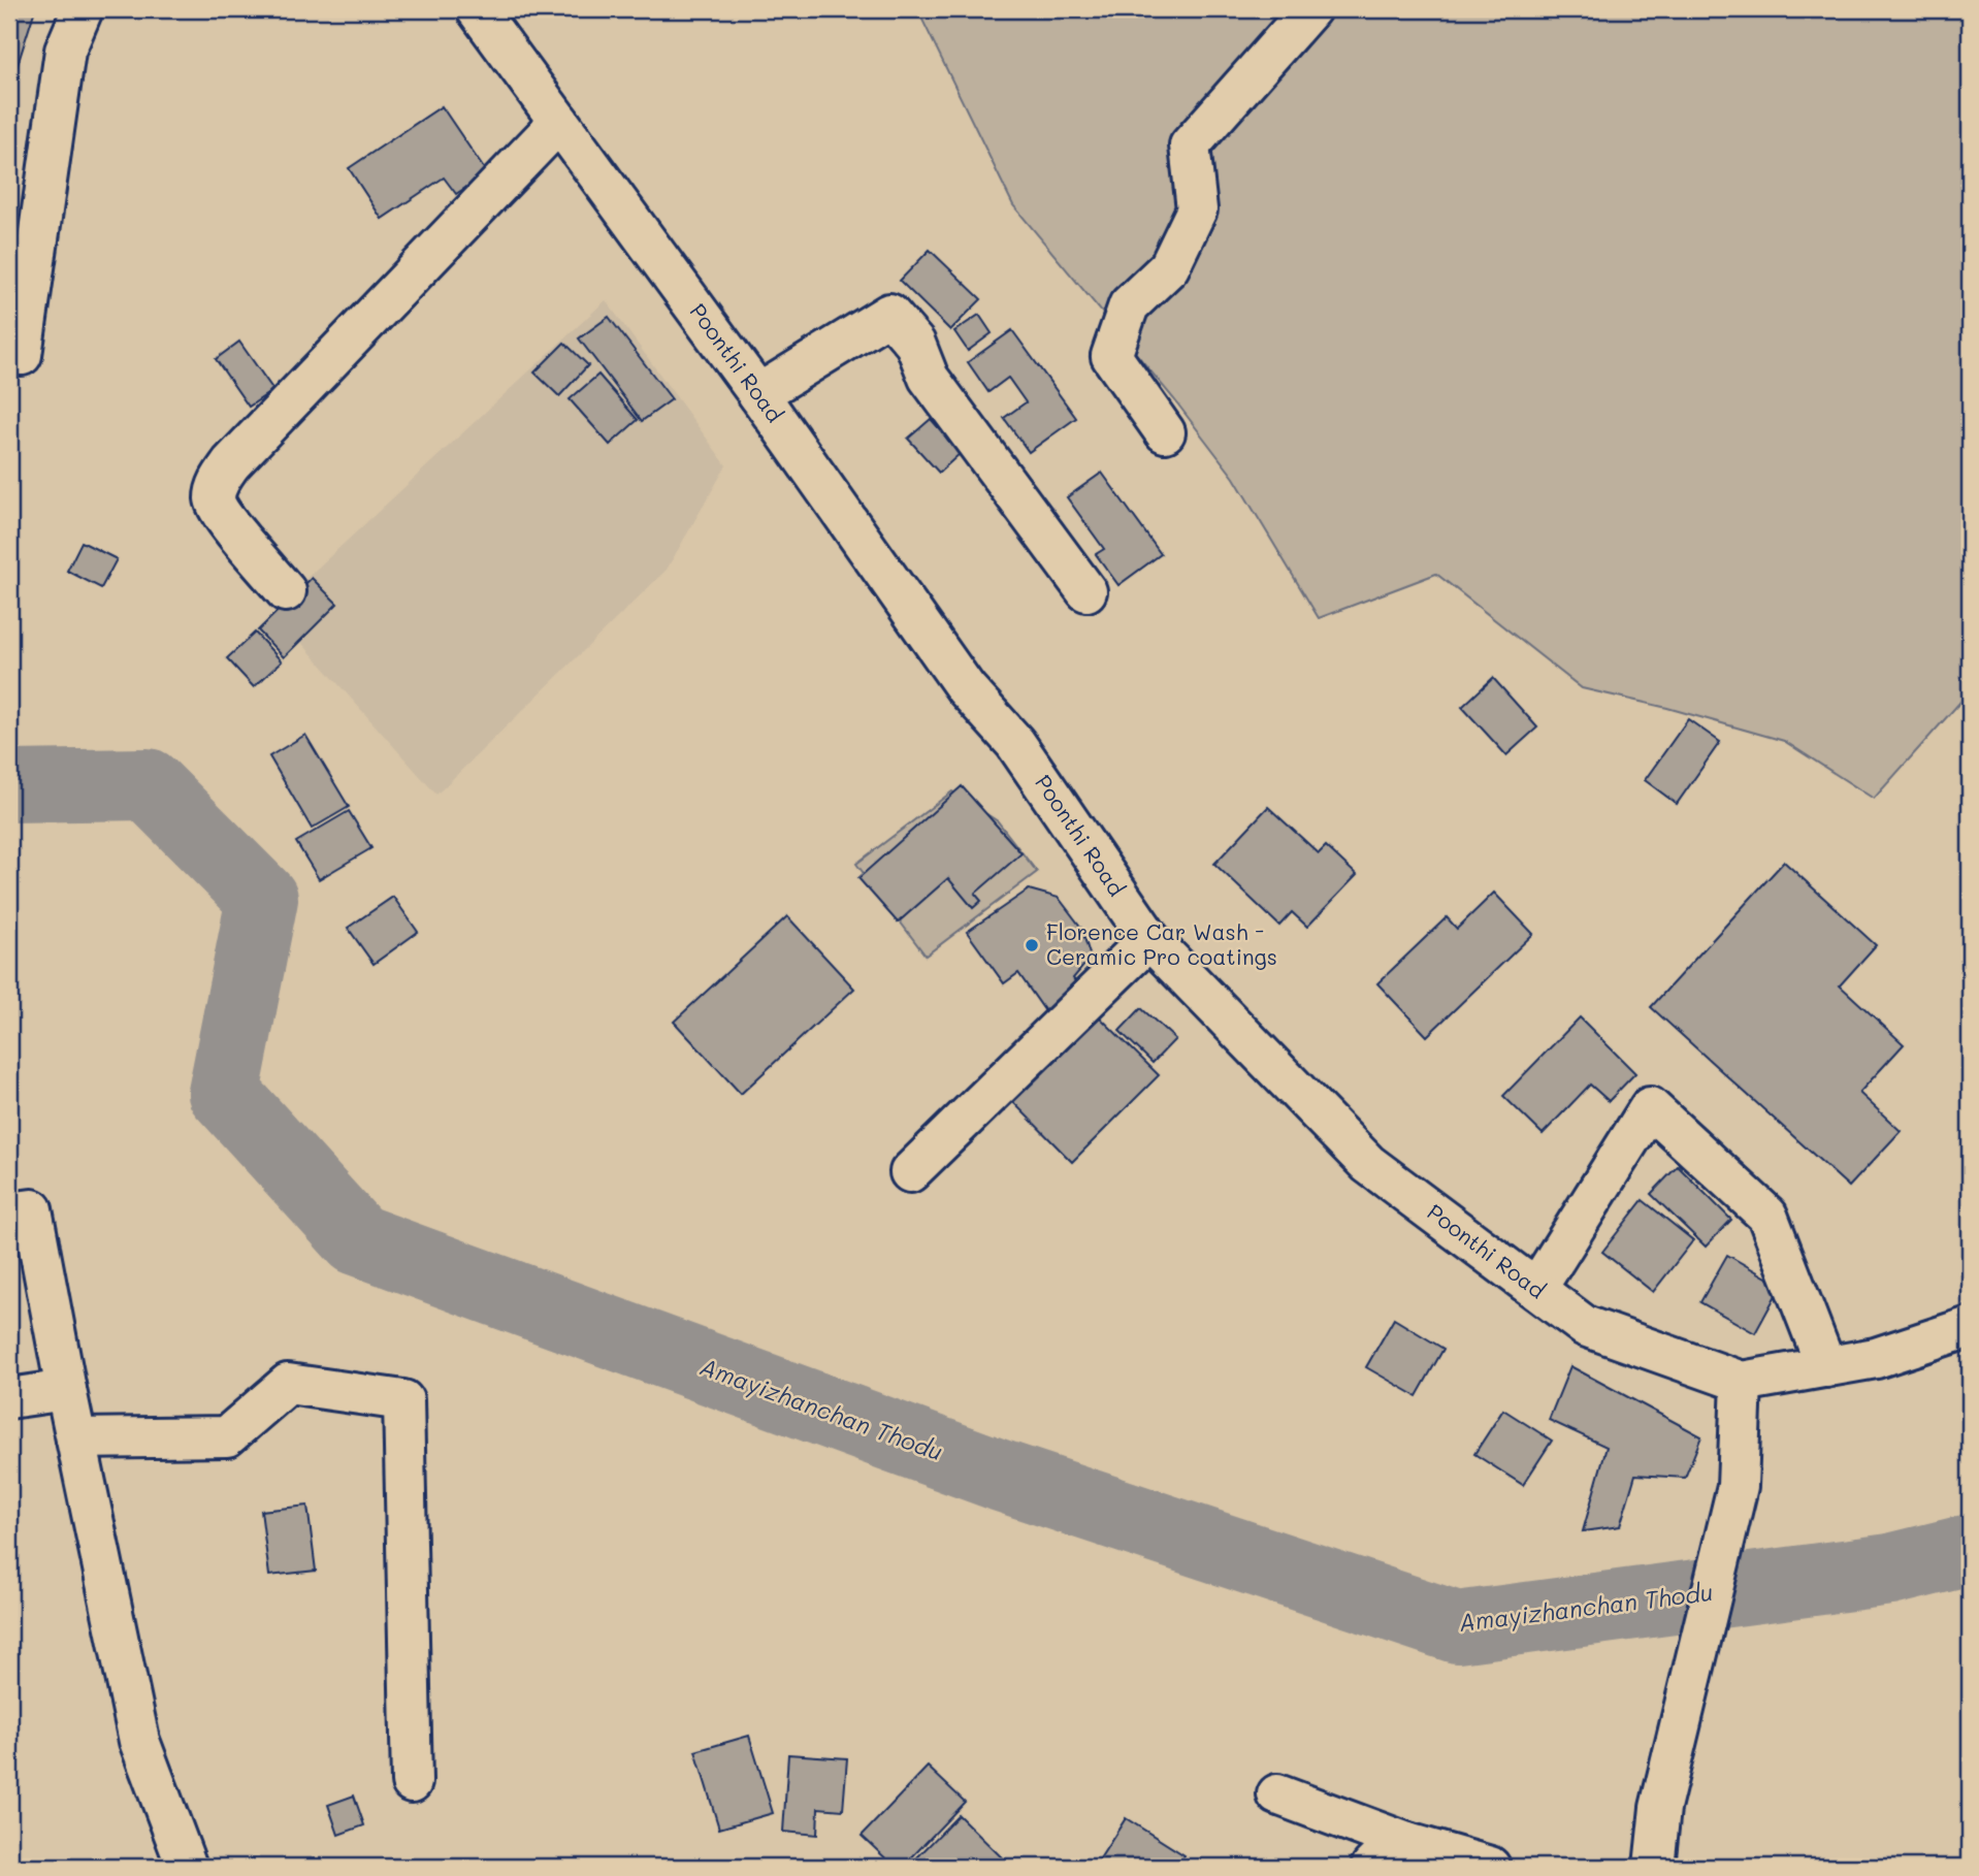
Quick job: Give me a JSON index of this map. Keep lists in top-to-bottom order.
{
  "streets": {
    "street": ["Poonthi Road"]
  },
  "water": ["Amayizhanchan Thodu"],
  "places": ["Florence Car Wash - Ceramic Pro coatings"]
}
